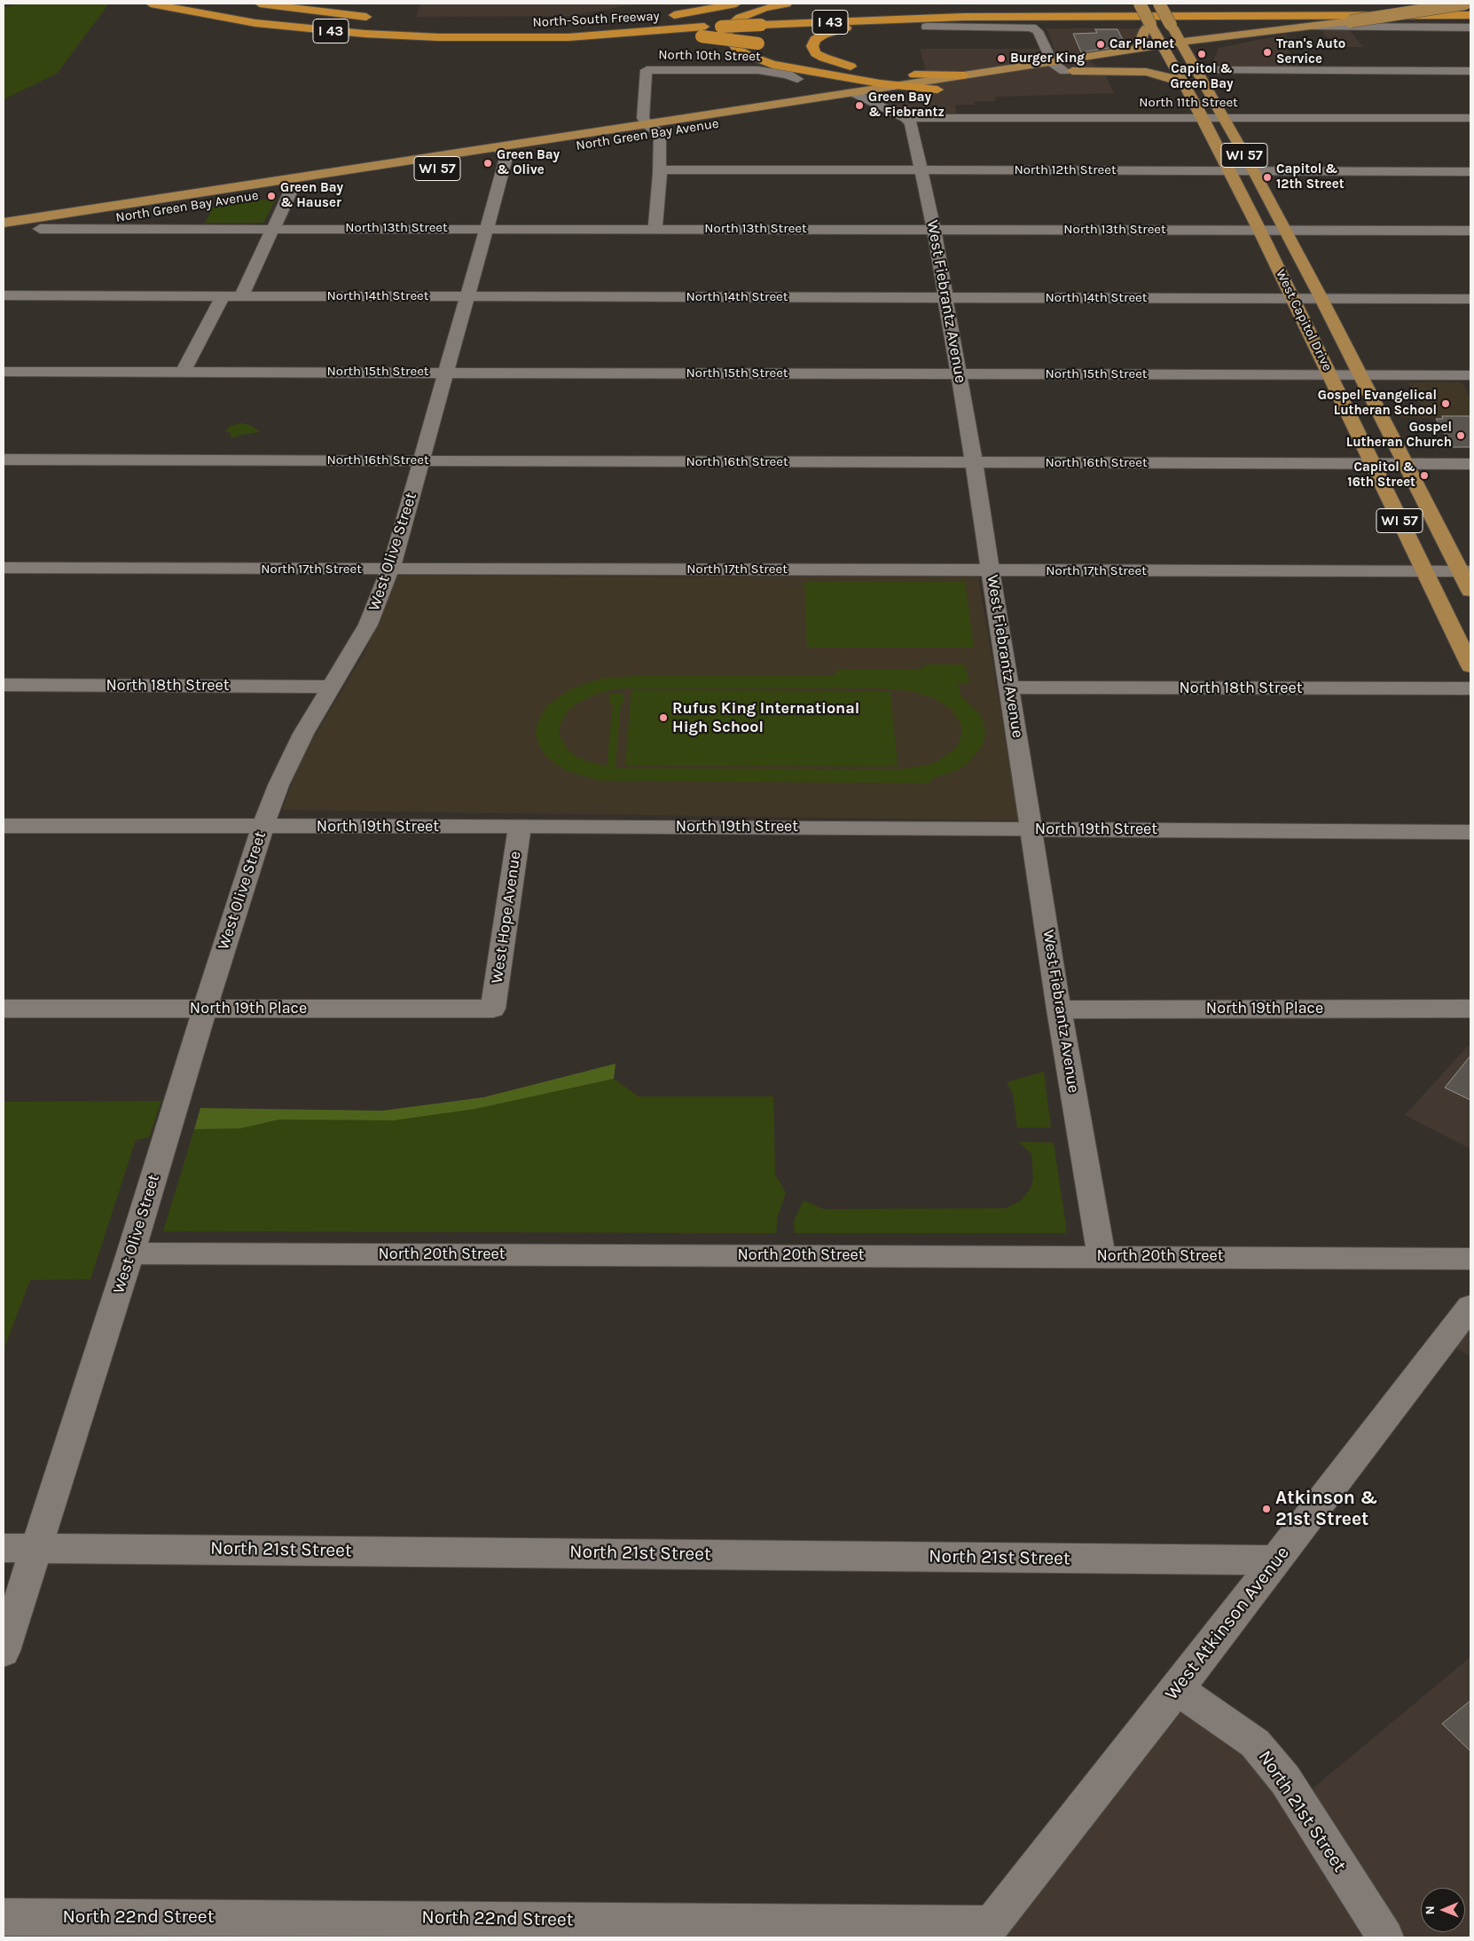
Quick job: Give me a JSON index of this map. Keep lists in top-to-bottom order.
{
  "streets": {
    "highway": ["North-South Freeway", "I 43"],
    "main road": ["North Green Bay Avenue", "WI 57", "West Capitol Drive"],
    "street": [
      "North 10th Street",
      "North 11th Street",
      "North 12th Street",
      "North 13th Street",
      "North 14th Street",
      "West Fiebrantz Avenue",
      "North 15th Street",
      "North 16th Street",
      "West Olive Street",
      "North 17th Street",
      "North 18th Street",
      "North 19th Street",
      "West Hope Avenue",
      "North 19th Place",
      "North 20th Street",
      "North 21st Street",
      "West Atkinson Avenue",
      "North 22nd Street"
    ]
  },
  "crossings": [
    ["North 10th Street", "North Green Bay Avenue"],
    ["North 11th Street", "West Fiebrantz Avenue"],
    ["North 11th Street", "West Capitol Drive"],
    ["North Green Bay Avenue", "WI 57"],
    ["North Green Bay Avenue", "North 13th Street"],
    ["North Green Bay Avenue", "West Capitol Drive"],
    ["North Green Bay Avenue", "West Olive Street"],
    ["WI 57", "West Capitol Drive"],
    ["North 12th Street", "West Fiebrantz Avenue"],
    ["North 12th Street", "West Capitol Drive"],
    ["North 13th Street", "West Fiebrantz Avenue"],
    ["North 13th Street", "West Capitol Drive"],
    ["North 13th Street", "West Olive Street"],
    ["North 14th Street", "West Fiebrantz Avenue"],
    ["North 14th Street", "West Capitol Drive"],
    ["North 14th Street", "West Olive Street"],
    ["West Fiebrantz Avenue", "North 15th Street"],
    ["West Fiebrantz Avenue", "North 16th Street"],
    ["West Fiebrantz Avenue", "North 17th Street"],
    ["West Fiebrantz Avenue", "North 18th Street"],
    ["West Fiebrantz Avenue", "North 19th Street"],
    ["West Fiebrantz Avenue", "North 19th Place"],
    ["West Fiebrantz Avenue", "North 20th Street"],
    ["West Capitol Drive", "North 15th Street"],
    ["West Capitol Drive", "North 16th Street"],
    ["West Capitol Drive", "North 17th Street"],
    ["North 15th Street", "West Olive Street"],
    ["North 16th Street", "West Olive Street"],
    ["West Olive Street", "North 17th Street"],
    ["West Olive Street", "North 18th Street"],
    ["West Olive Street", "North 19th Street"],
    ["West Olive Street", "North 19th Place"],
    ["West Olive Street", "North 20th Street"],
    ["West Olive Street", "North 21st Street"],
    ["North 19th Street", "West Hope Avenue"],
    ["West Hope Avenue", "North 19th Place"],
    ["North 21st Street", "West Atkinson Avenue"],
    ["West Atkinson Avenue", "North 22nd Street"]
  ],
  "places": [
    "Car Planet",
    "Tran's Auto Service",
    "Capitol & Green Bay",
    "Burger King",
    "Green Bay & Fiebrantz",
    "Green Bay & Olive",
    "Capitol & 12th Street",
    "Green Bay & Hauser",
    "Gospel Evangelical Lutheran School",
    "Gospel Lutheran Church",
    "Capitol & 16th Street",
    "Rufus King International High School",
    "Atkinson & 21st Street"
  ],
  "north": "left"
}
